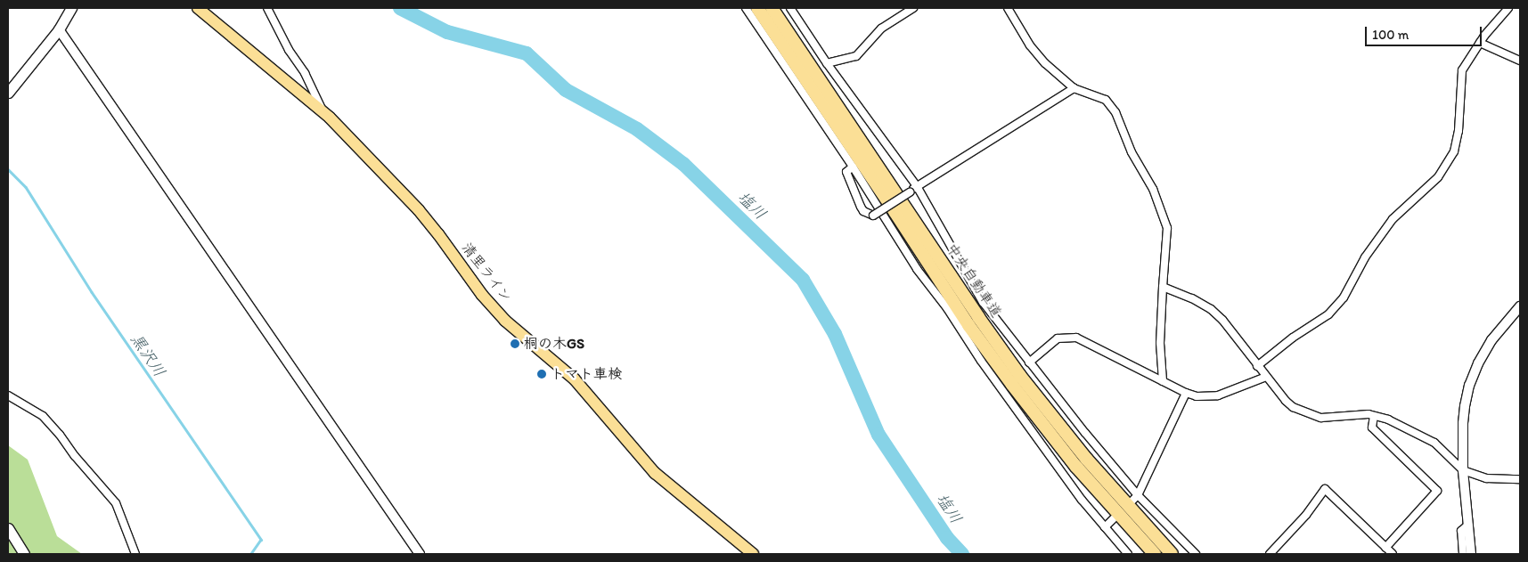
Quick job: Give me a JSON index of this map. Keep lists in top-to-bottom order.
{
  "streets": {
    "highway": ["清里ライン", "中央自動車道"]
  },
  "water": ["塩川", "黒沢川"],
  "places": ["桐の木GS", "トマト車検"],
  "scale_bar": "100 m"
}
